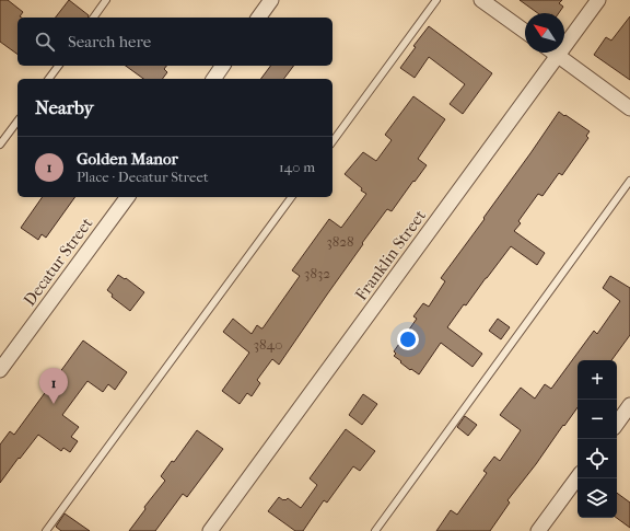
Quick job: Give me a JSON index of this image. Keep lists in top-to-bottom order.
{
  "streets": {
    "street": ["Franklin Street", "Decatur Street"]
  },
  "house_numbers": ["3828", "3832", "3840"],
  "north": "top left",
  "page": {
    "search": "Search here",
    "heading": "Nearby",
    "list": [
      {
        "mark": "1",
        "name": "Golden Manor",
        "note": "Place · Decatur Street",
        "value": "140 m"
      }
    ],
    "map_buttons": ["+", "−"],
    "pins": "1"
  }
}
